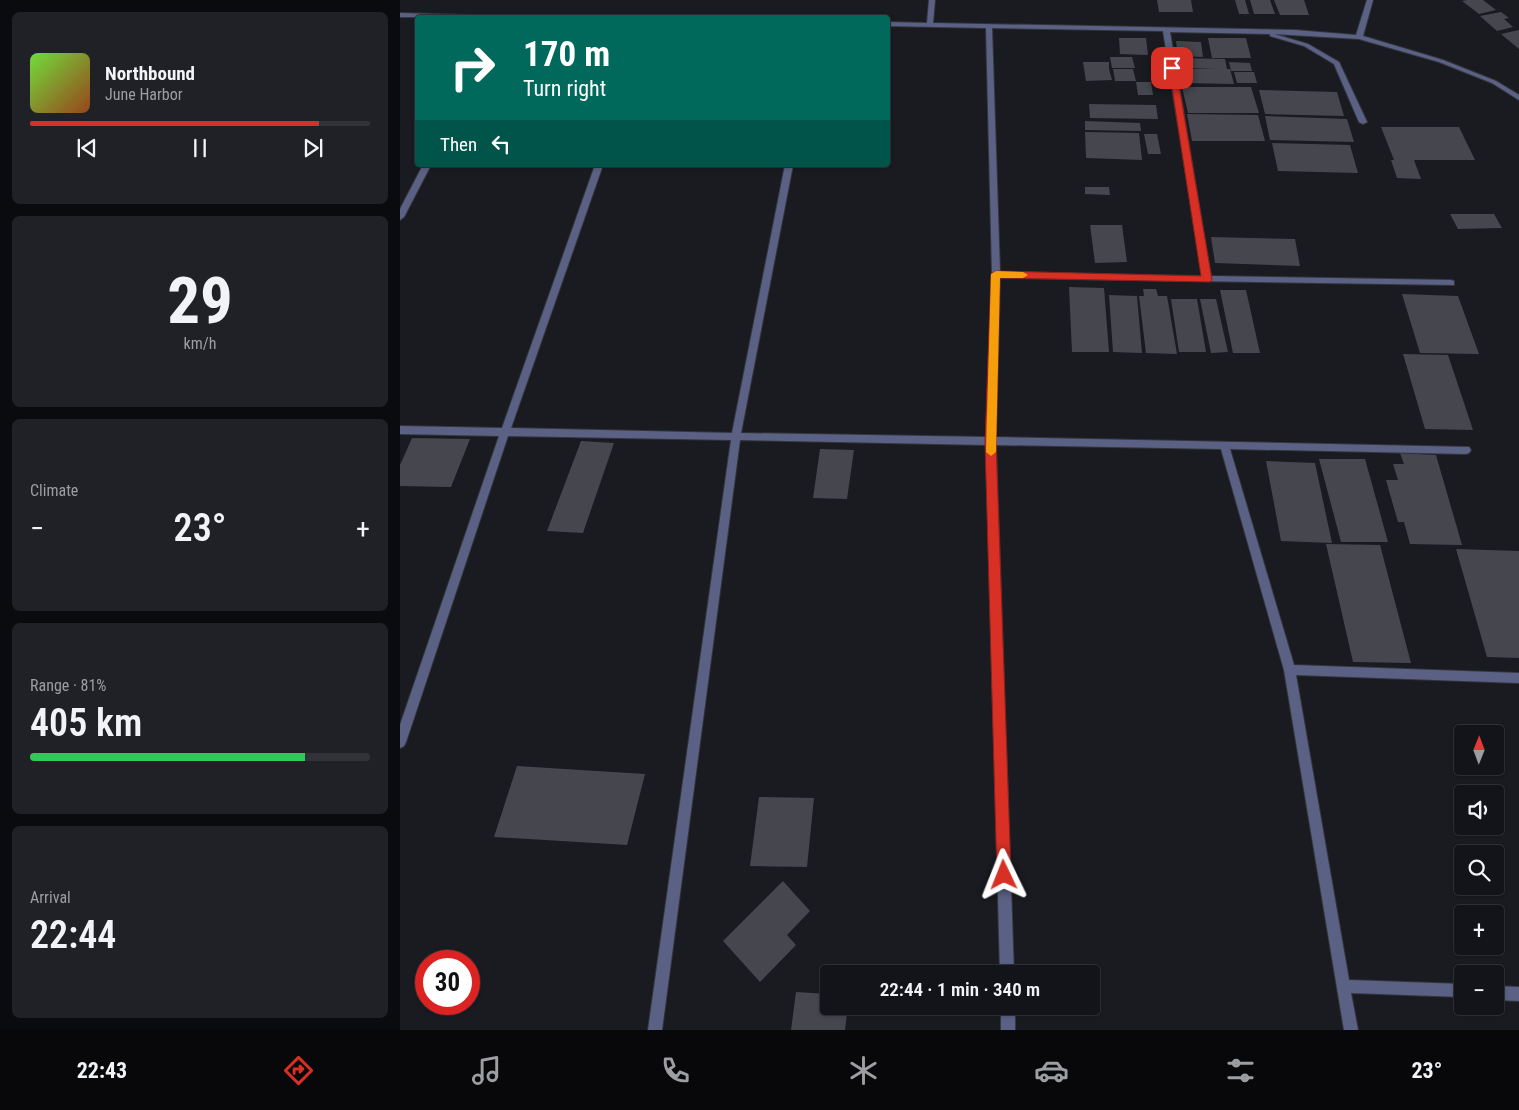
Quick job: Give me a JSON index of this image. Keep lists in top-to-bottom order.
{
  "north": "top",
  "page": {
    "turn": ["170 m", "Turn right"],
    "song": ["Northbound", "June Harbor"],
    "then": "Then",
    "tile": [
      ["29", "km/h"],
      "Climate",
      ["Range · 81%", "405 km"],
      ["Arrival", "22:44"]
    ],
    "heat": ["−", "23°", "+"],
    "map_buttons": ["+", "−"],
    "limit": "30",
    "trip": "22:44 · 1 min · 340 m",
    "tabs": ["22:43", "23°"]
  }
}
